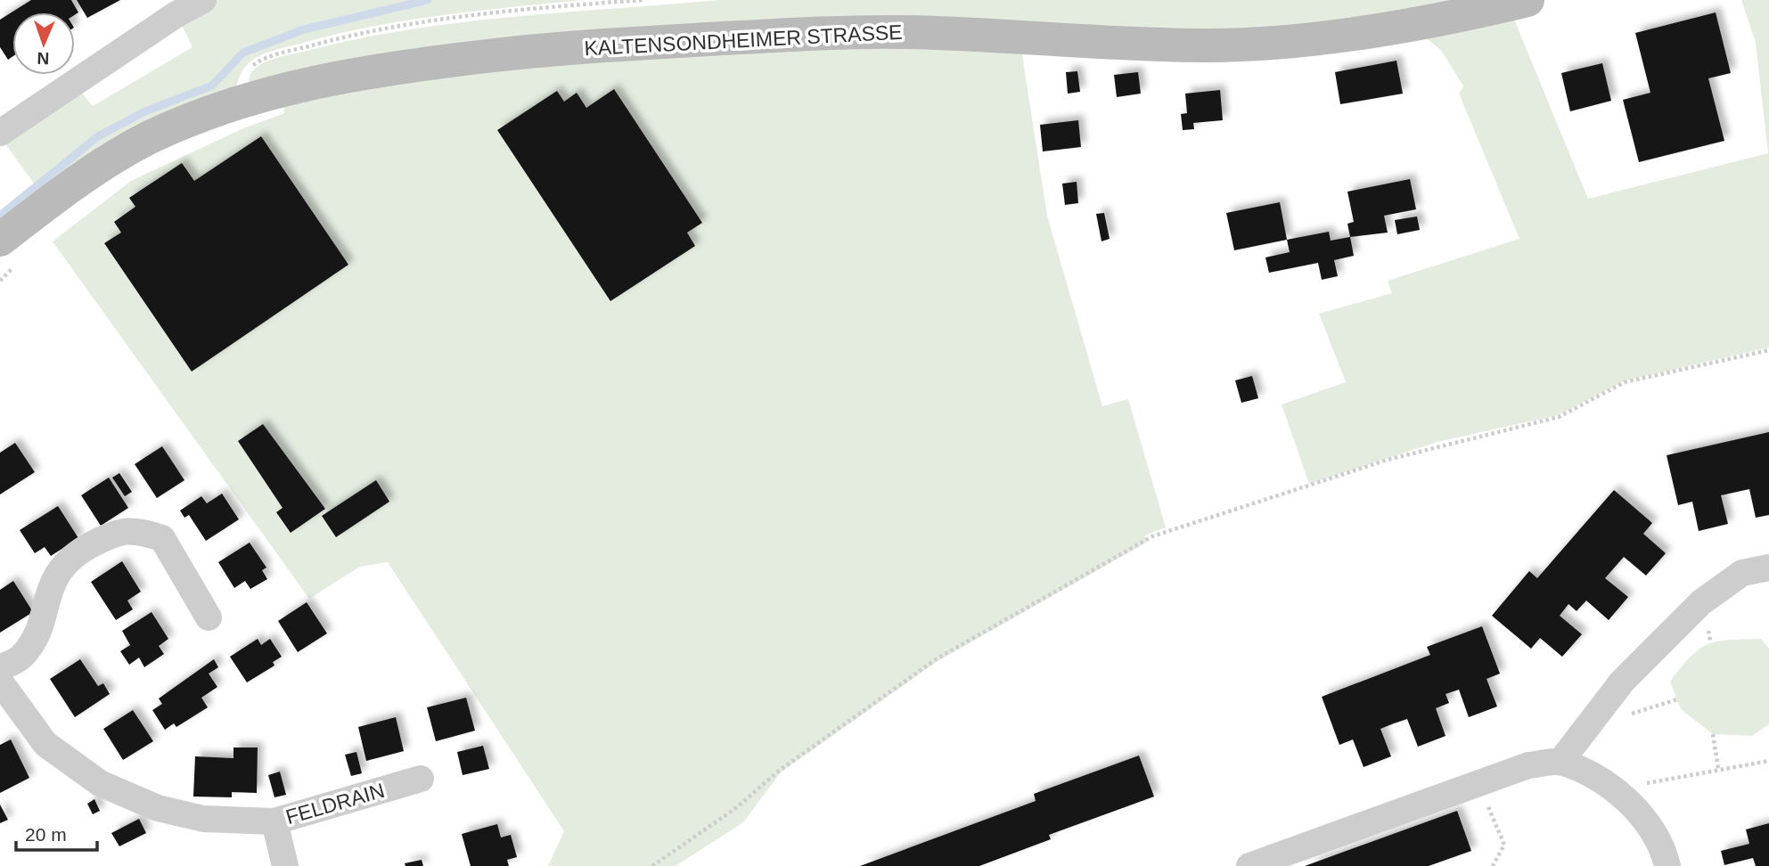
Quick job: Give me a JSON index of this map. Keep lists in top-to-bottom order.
{
  "streets": {
    "main road": ["KALTENSONDHEIMER STRASSE"],
    "street": ["FELDRAIN"]
  },
  "scale_bar": "20 m",
  "north": "bottom"
}
